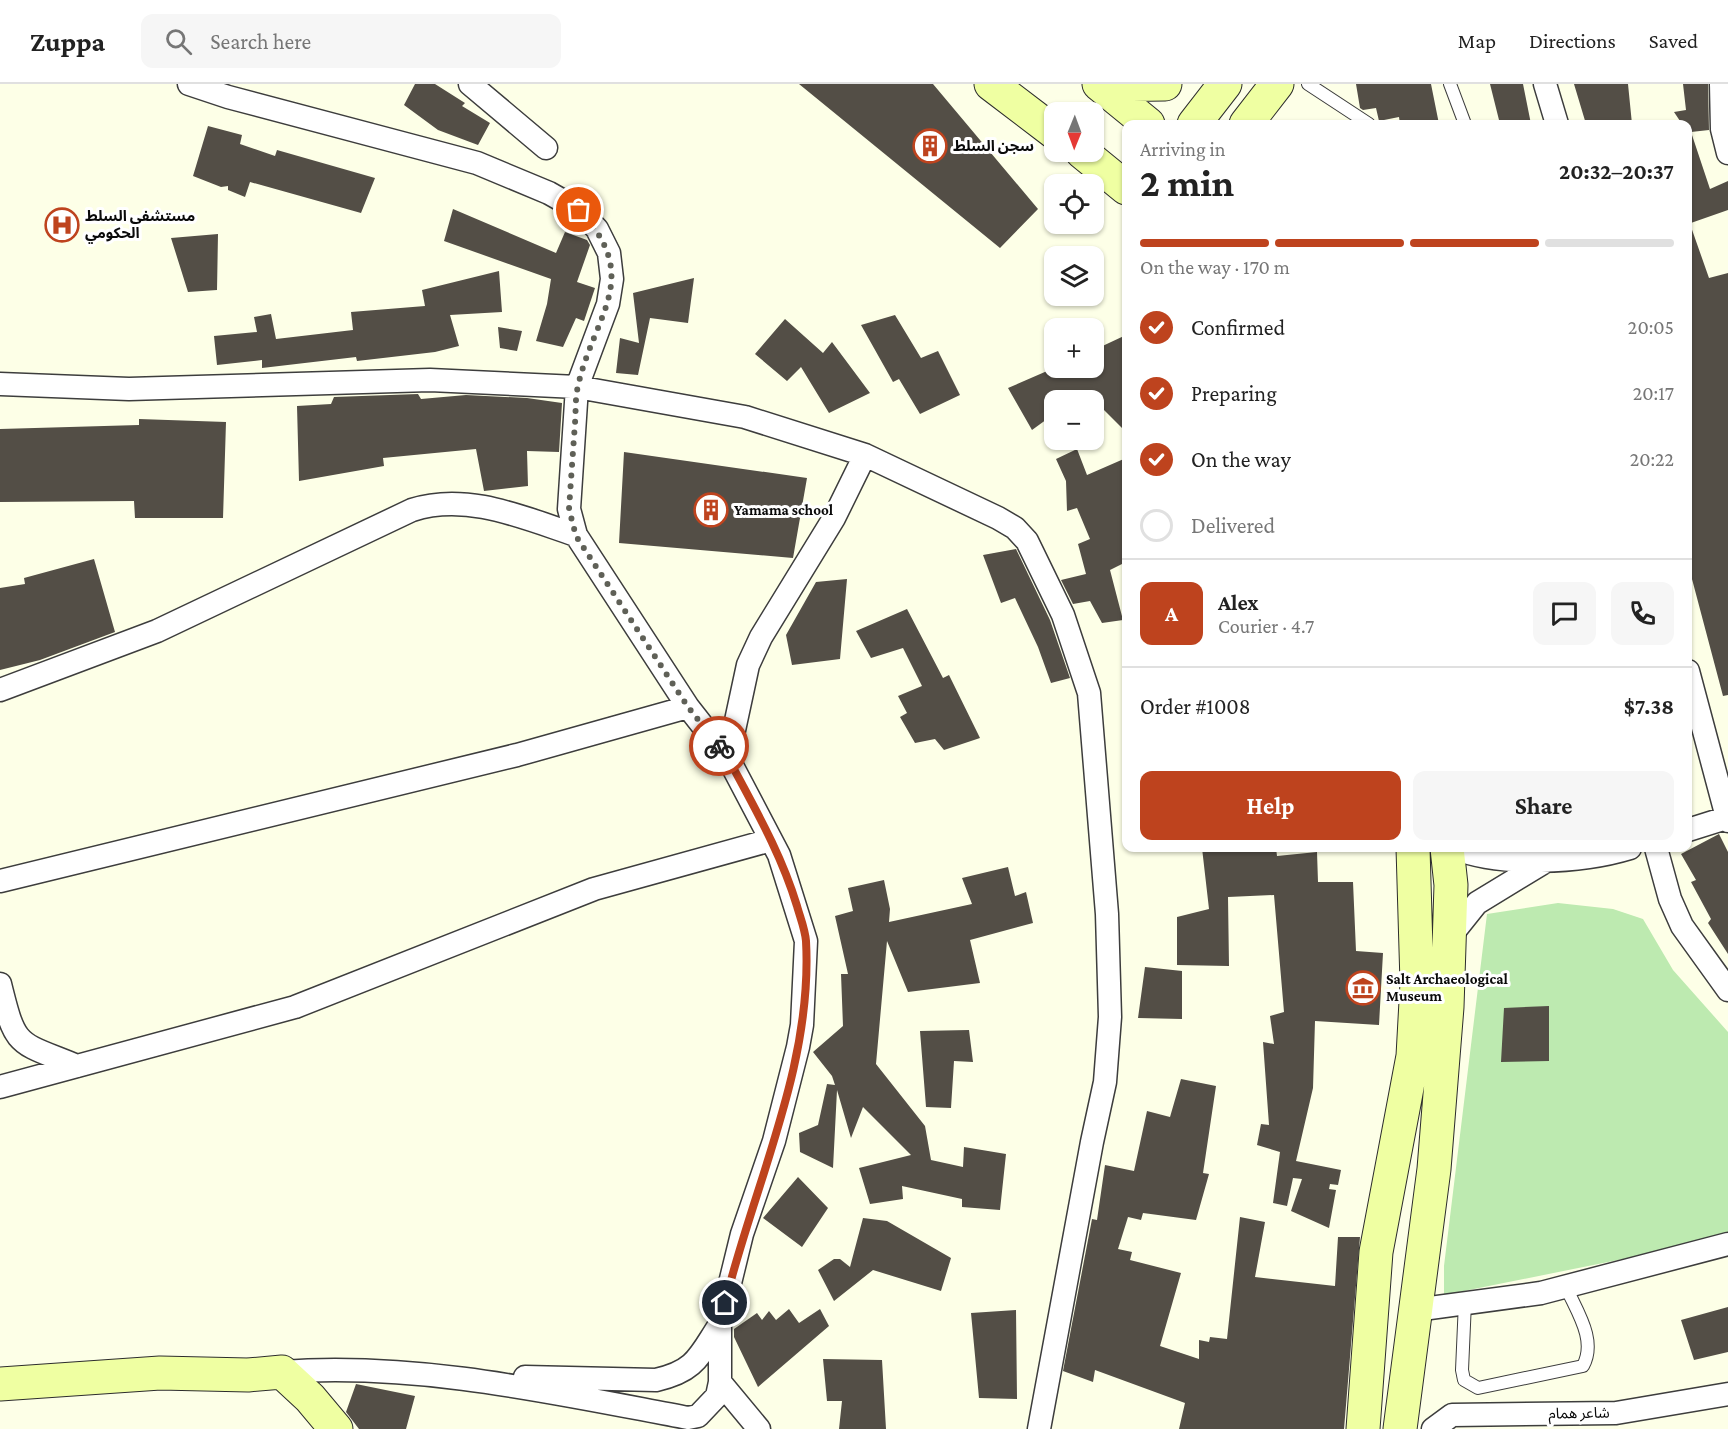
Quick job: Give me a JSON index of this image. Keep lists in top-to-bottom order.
{
  "streets": {
    "street": ["شاعر همام"]
  },
  "places": {
    "building": ["سجن السلط", "Yamama school"],
    "hospital": ["مستشفى السلط الحكومي"],
    "museum": ["Salt Archaeological Museum"]
  },
  "north": "bottom",
  "page": {
    "header": "Zuppa",
    "search": "Search here",
    "nav": ["Map", "Directions", "Saved"],
    "map_buttons": ["+", "−"],
    "heading": ["2 min", "Arriving in", "20:32–20:37"],
    "panel": [
      "Alex",
      "Courier · 4.7",
      "Order #1008",
      "$7.38"
    ],
    "bar": "On the way · 170 m",
    "list": [
      ["Confirmed", "20:05"],
      ["Preparing", "20:17"],
      ["On the way", "20:22"],
      "Delivered"
    ],
    "round": "A",
    "buttons": ["Help", "Share"]
  }
}
